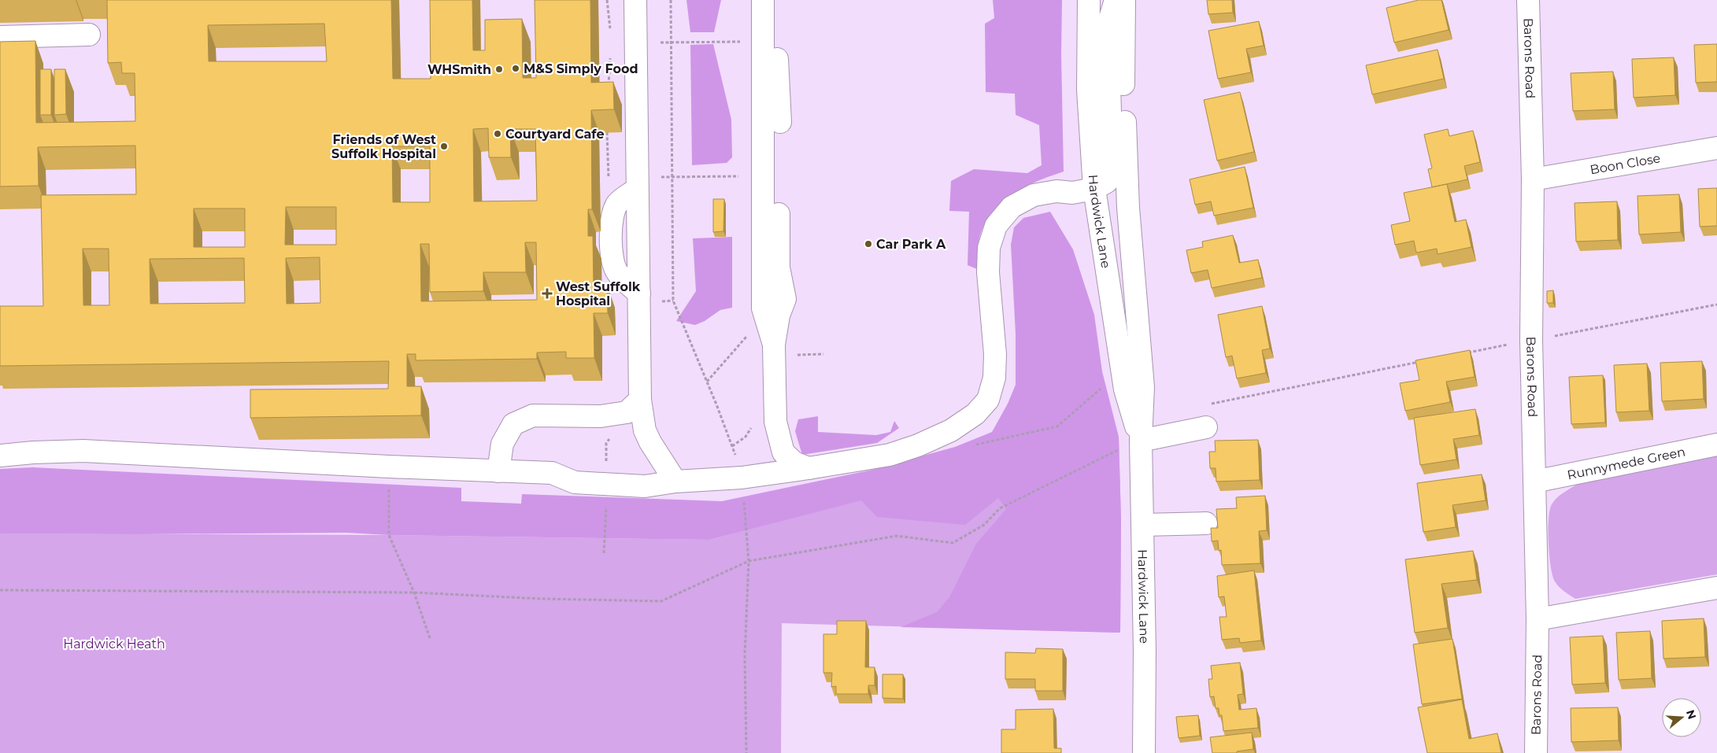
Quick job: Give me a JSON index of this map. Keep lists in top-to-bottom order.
{
  "streets": {
    "street": [
      "Barons Road",
      "Boon Close",
      "Hardwick Lane",
      "Runnymede Green"
    ]
  },
  "crossings": [
    ["Barons Road", "Boon Close"],
    ["Barons Road", "Runnymede Green"]
  ],
  "parks": ["Hardwick Heath"],
  "places": {
    "other": [
      "M&S Simply Food",
      "WHSmith",
      "Courtyard Cafe",
      "Friends of West Suffolk Hospital",
      "Car Park A"
    ],
    "health": ["West Suffolk Hospital"]
  },
  "north": "right"
}
